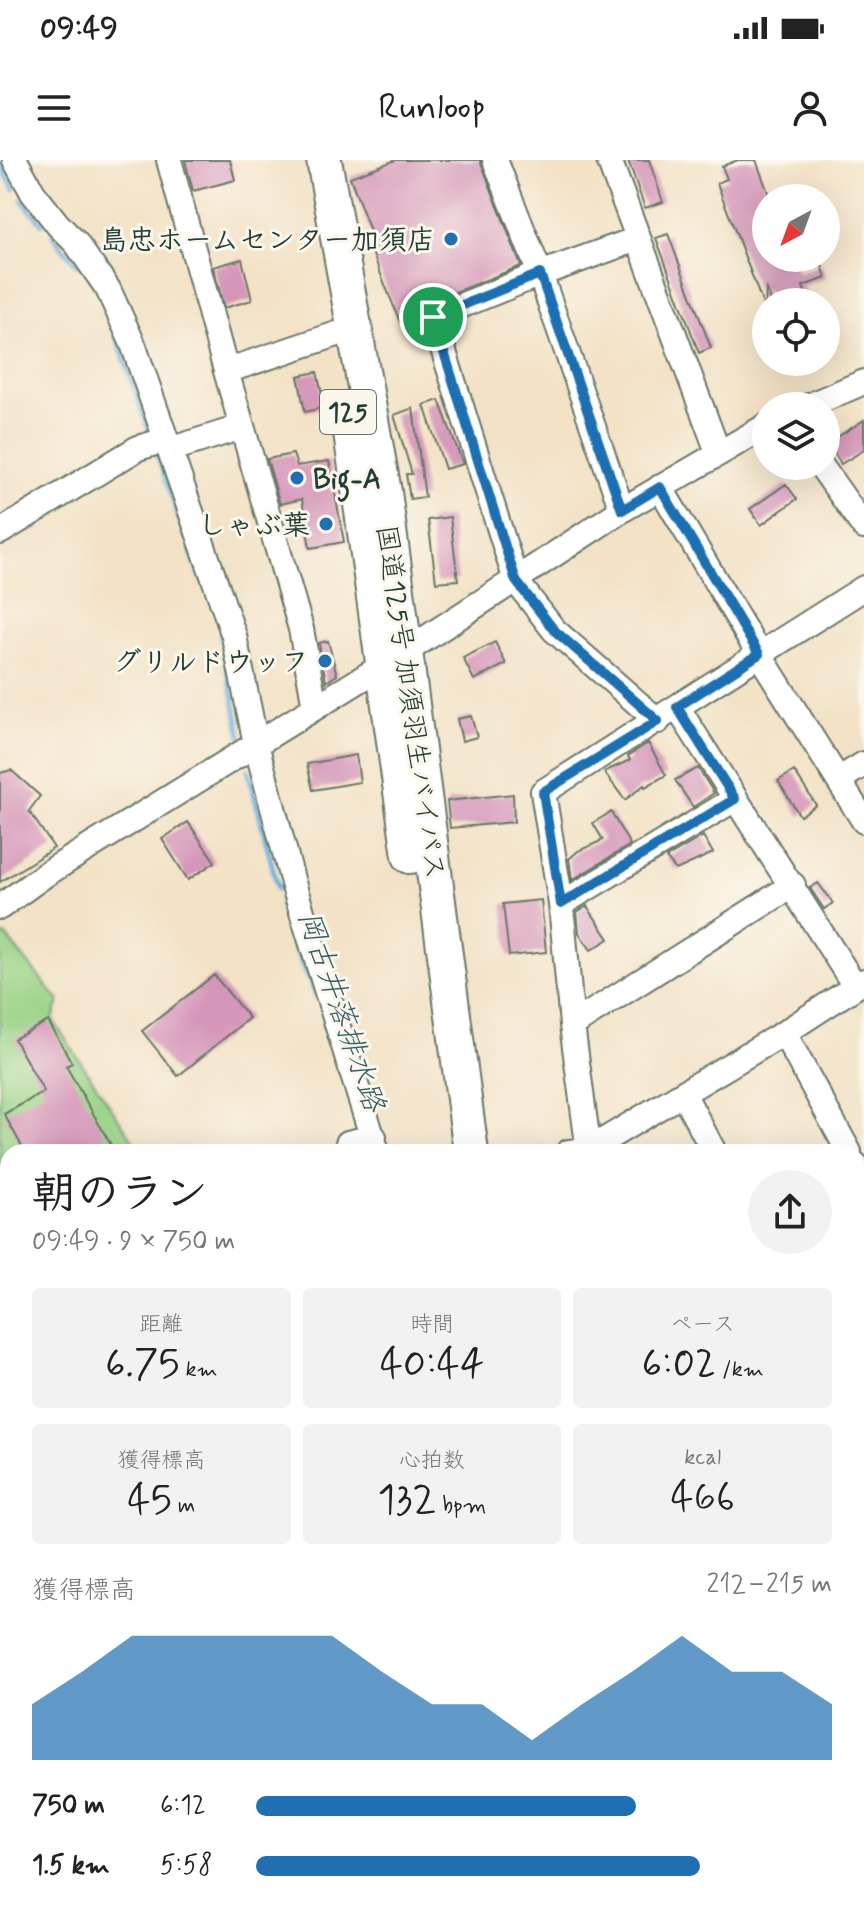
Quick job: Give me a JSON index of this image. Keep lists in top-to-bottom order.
{
  "streets": {
    "highway": ["125", "国道125号 加須羽生バイパス"]
  },
  "water": ["岡古井落排水路"],
  "places": [
    "島忠ホームセンター加須店",
    "Big-A",
    "しゃぶ葉",
    "グリルドウッフ"
  ],
  "north": "bottom left",
  "page": {
    "status": "09:49",
    "header": "Runloop",
    "heading": ["朝のラン", "09:49 · 9 × 750 m"],
    "stats": [
      ["距離", "6.75 km"],
      ["時間", "40:44"],
      ["ペース", "6:02 /km"],
      ["獲得標高", "45 m"],
      ["心拍数", "132 bpm"],
      ["kcal", "466"]
    ],
    "chart": ["獲得標高", "212–215 m"],
    "list": [
      {
        "name": "750 m",
        "note": "6:12"
      },
      {
        "name": "1.5 km",
        "note": "5:58"
      }
    ]
  }
}
